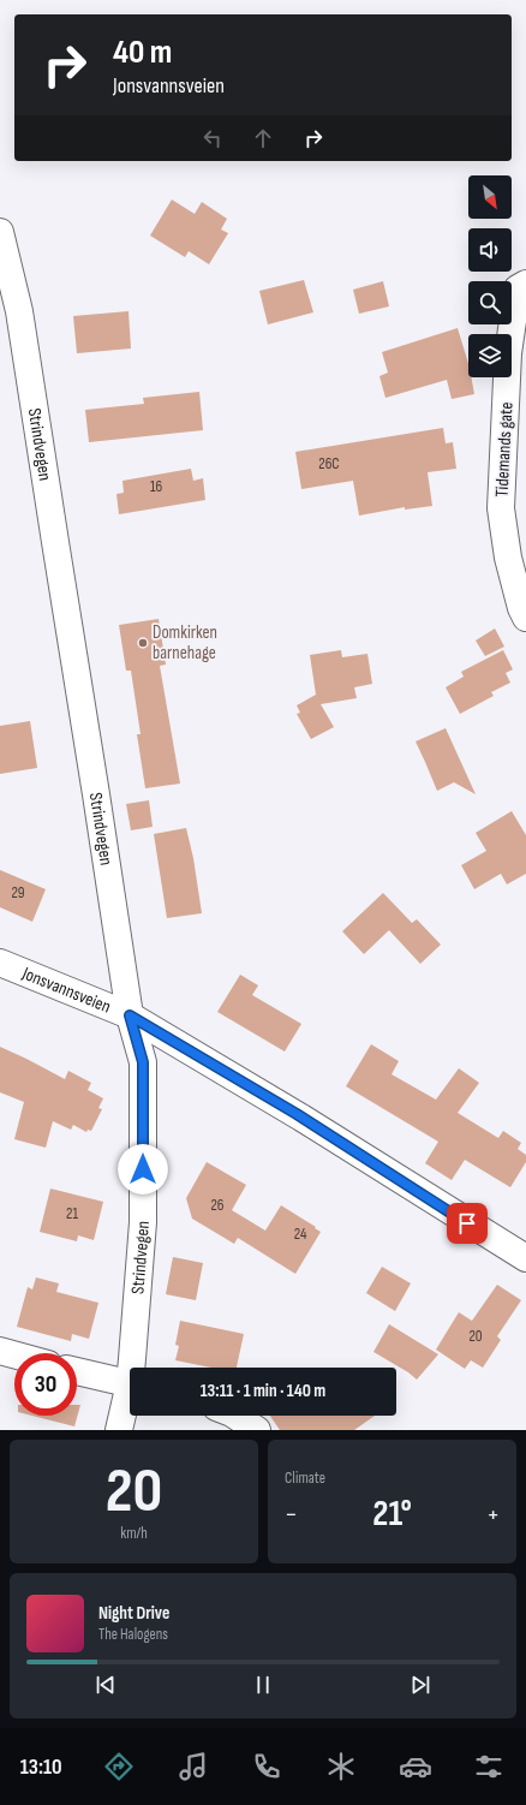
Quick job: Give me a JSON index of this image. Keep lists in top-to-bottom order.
{
  "streets": {
    "street": ["Strindvegen", "Tidemands gate", "Jonsvannsveien"]
  },
  "crossings": [
    ["Strindvegen", "Jonsvannsveien"]
  ],
  "places": ["Domkirken barnehage"],
  "house_numbers": [
    "26C",
    "16",
    "29",
    "26",
    "21",
    "24",
    "20"
  ],
  "north": "bottom right",
  "page": {
    "turn": ["40 m", "Jonsvannsveien"],
    "limit": "30",
    "trip": "13:11 · 1 min · 140 m",
    "tile": [
      ["20", "km/h"],
      "Climate"
    ],
    "heat": ["−", "21°", "+"],
    "song": ["Night Drive", "The Halogens"],
    "tabs": "13:10"
  }
}
